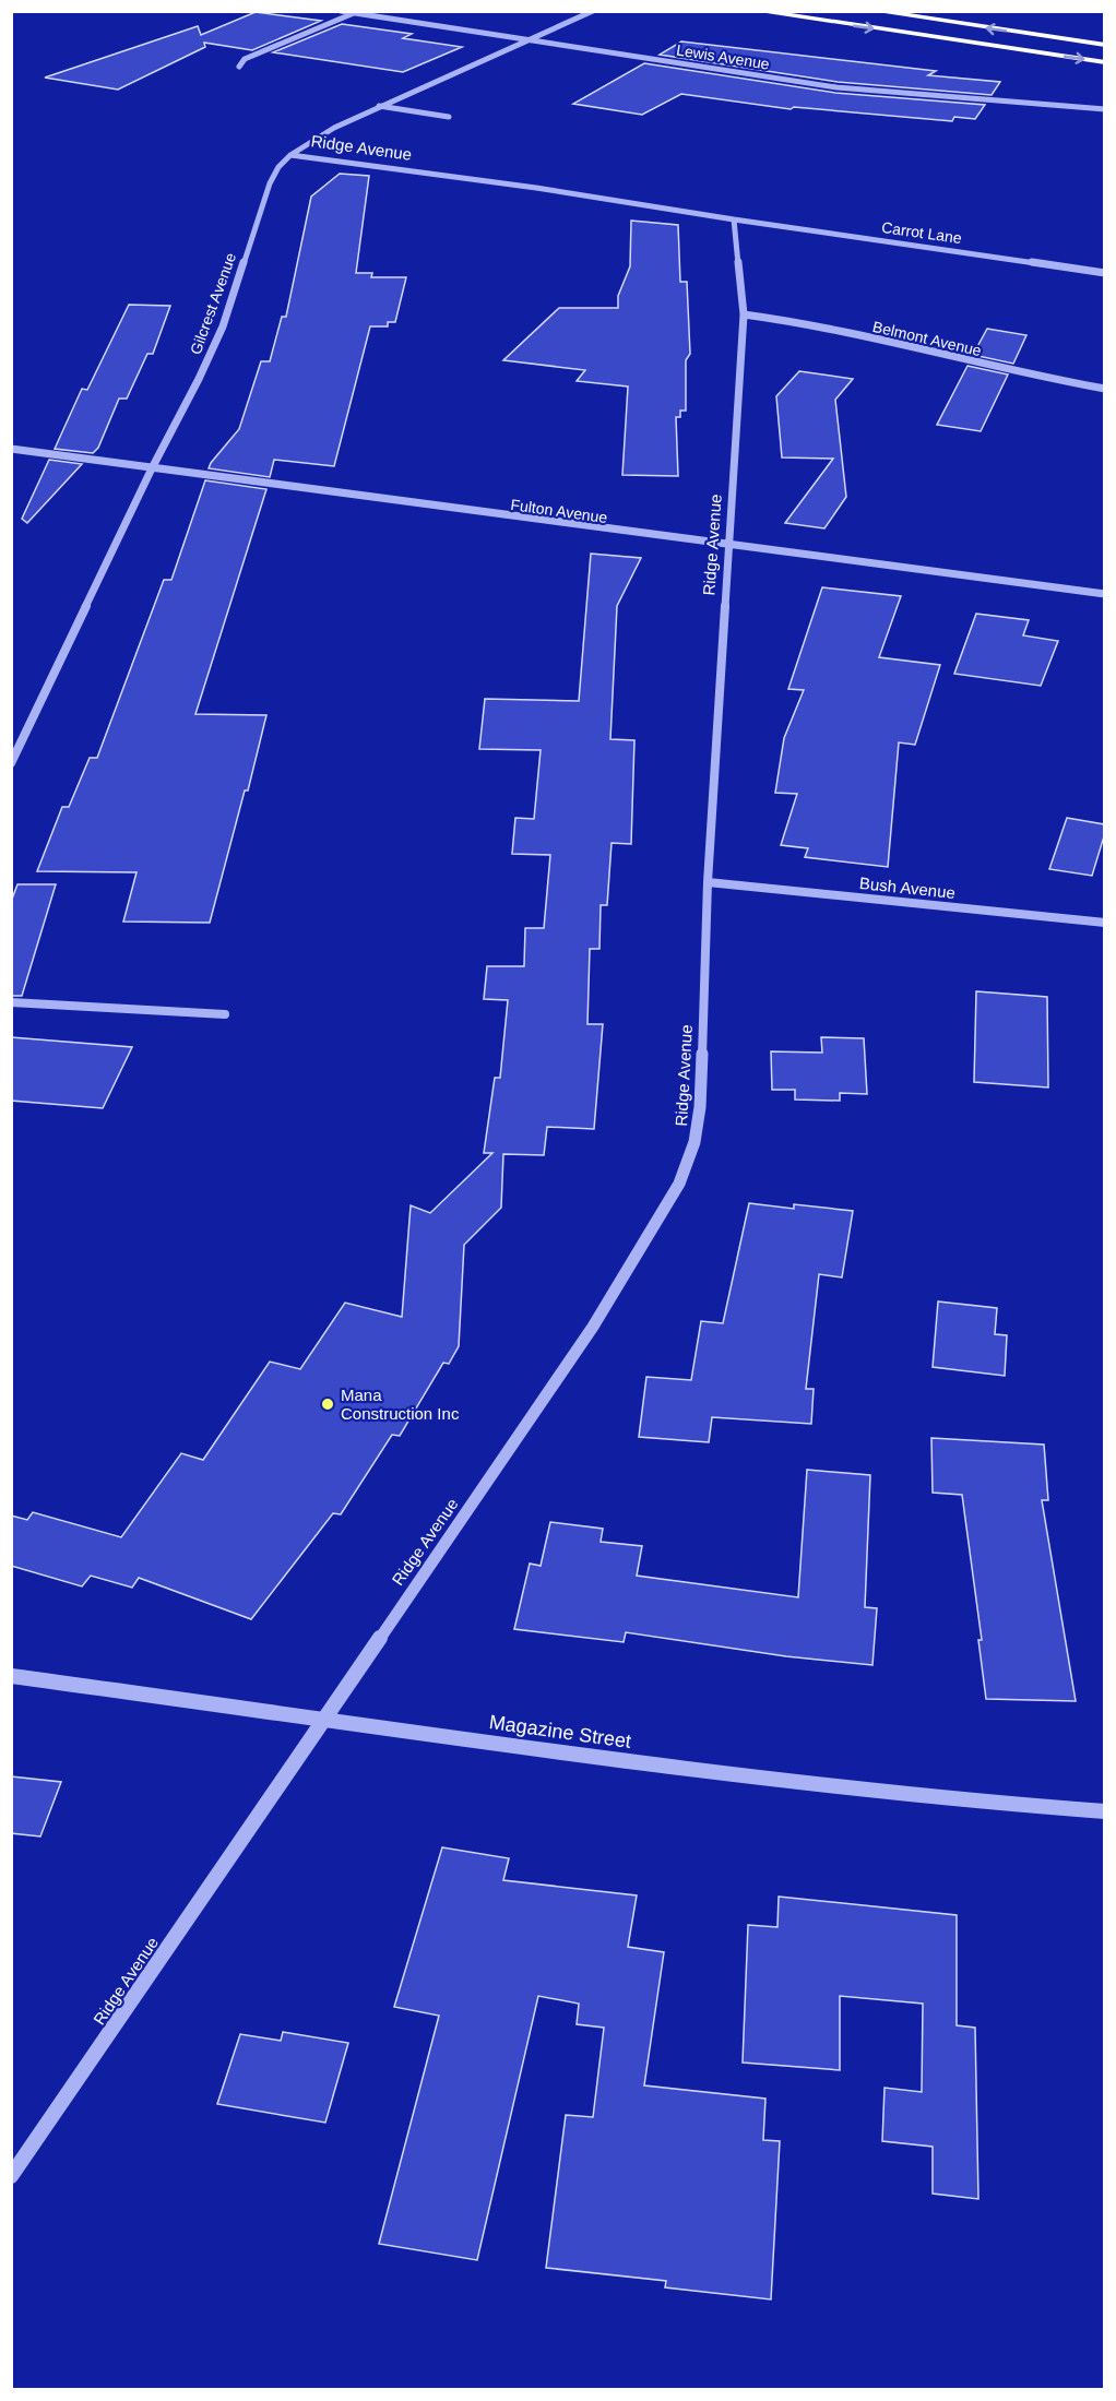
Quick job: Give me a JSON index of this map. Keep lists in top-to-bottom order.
{
  "streets": {
    "street": [
      "Lewis Avenue",
      "Ridge Avenue",
      "Carrot Lane",
      "Gilcrest Avenue",
      "Belmont Avenue",
      "Fulton Avenue",
      "Bush Avenue",
      "Magazine Street"
    ]
  },
  "crossings": [
    ["Lewis Avenue", "Gilcrest Avenue"],
    ["Ridge Avenue", "Carrot Lane"],
    ["Ridge Avenue", "Gilcrest Avenue"],
    ["Ridge Avenue", "Belmont Avenue"],
    ["Ridge Avenue", "Fulton Avenue"],
    ["Ridge Avenue", "Bush Avenue"],
    ["Ridge Avenue", "Magazine Street"],
    ["Gilcrest Avenue", "Fulton Avenue"]
  ],
  "places": ["Mana Construction Inc"]
}
